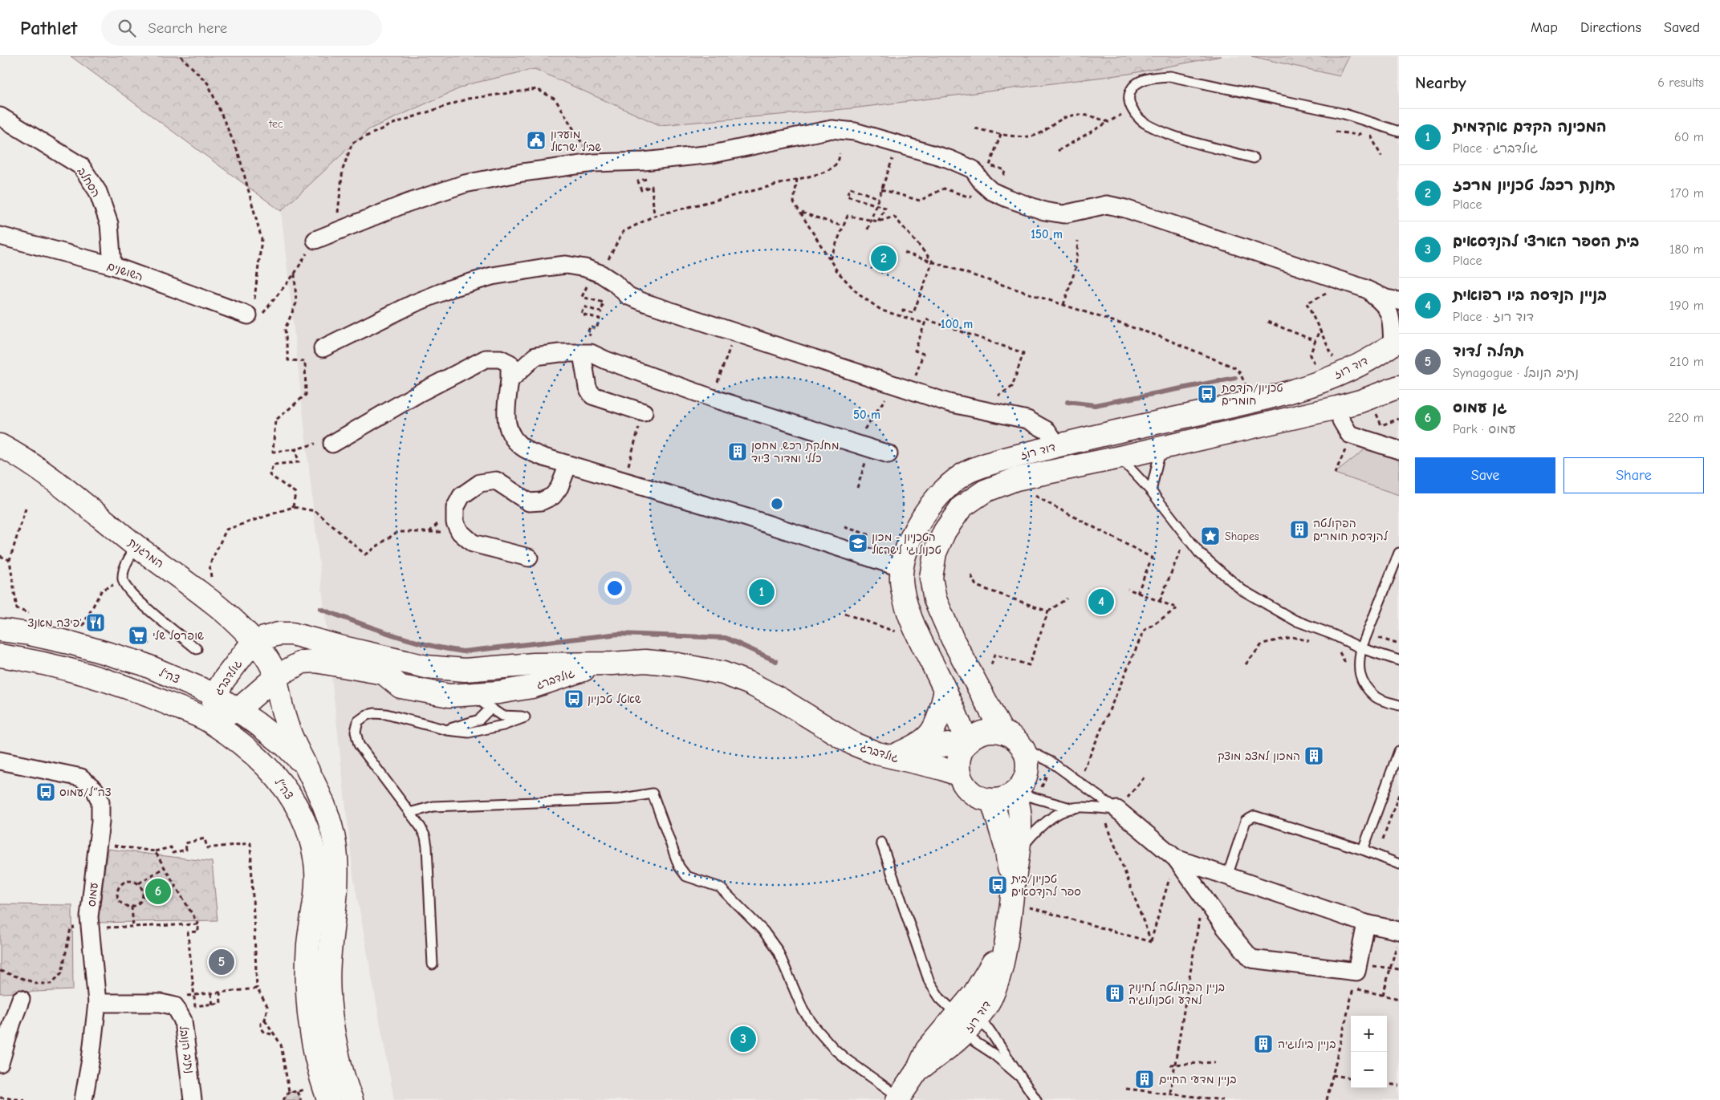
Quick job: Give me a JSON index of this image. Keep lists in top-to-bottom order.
{
  "streets": {
    "street": [
      "הסחלב",
      "השושנים",
      "דוד רוז",
      "המרגנית",
      "צה\"ל",
      "גולדברג",
      "צה״ל",
      "עמוס",
      "נתיב הנובל"
    ]
  },
  "crossings": [
    ["הסחלב", "השושנים"],
    ["דוד רוז", "גולדברג"],
    ["המרגנית", "צה\"ל"],
    ["המרגנית", "גולדברג"],
    ["צה\"ל", "גולדברג"],
    ["גולדברג", "צה״ל"],
    ["עמוס", "נתיב הנובל"]
  ],
  "parks": ["tec"],
  "places": {
    "public building": ["מועדון שביל ישראל"],
    "bus stop": [
      "טכניון/הנדסת חומרים",
      "שאטל טכניון",
      "צה״ל/עמוס",
      "טכניון/בית ספר להנדסאים"
    ],
    "building": [
      "מחלקת רכש, מחסן כללי ומדור ציוד",
      "הפקולטה להנדסת חומרים",
      "המכון למצב מוצק",
      "בניין הפקולטה לחינוך למדע וטכנולוגיה",
      "בניין ביולוגיה",
      "בניין מדעי החיים"
    ],
    "place": ["Shapes"],
    "school or university": ["הטכניון - מכון טכנולוגי לישראל"],
    "restaurant": ["פיצה מאנצ'"],
    "supermarket": ["שופרסל שלי"]
  },
  "page": {
    "header": "Pathlet",
    "search": "Search here",
    "nav": ["Map", "Directions", "Saved"],
    "heading": ["Nearby", "6 results"],
    "list": [
      {
        "mark": "1",
        "name": "המכינה הקדם אקדמית",
        "note": "Place · גולדברג",
        "value": "60 m"
      },
      {
        "mark": "2",
        "name": "תחנת רכבל טכניון מרכז",
        "note": "Place",
        "value": "170 m"
      },
      {
        "mark": "3",
        "name": "בית הספר הארצי להנדסאים",
        "note": "Place",
        "value": "180 m"
      },
      {
        "mark": "4",
        "name": "בניין הנדסה ביו רפואית",
        "note": "Place · דוד רוז",
        "value": "190 m"
      },
      {
        "mark": "5",
        "name": "תהלה לדוד",
        "note": "Synagogue · נתיב הנובל",
        "value": "210 m"
      },
      {
        "mark": "6",
        "name": "גן עמוס",
        "note": "Park · עמוס",
        "value": "220 m"
      }
    ],
    "pins": [
      "2",
      "1",
      "4",
      "6",
      "5",
      "3"
    ],
    "buttons": ["Save", "Share"],
    "map_buttons": ["+", "−"]
  },
  "rings": ["150 m", "100 m", "50 m"]
}
